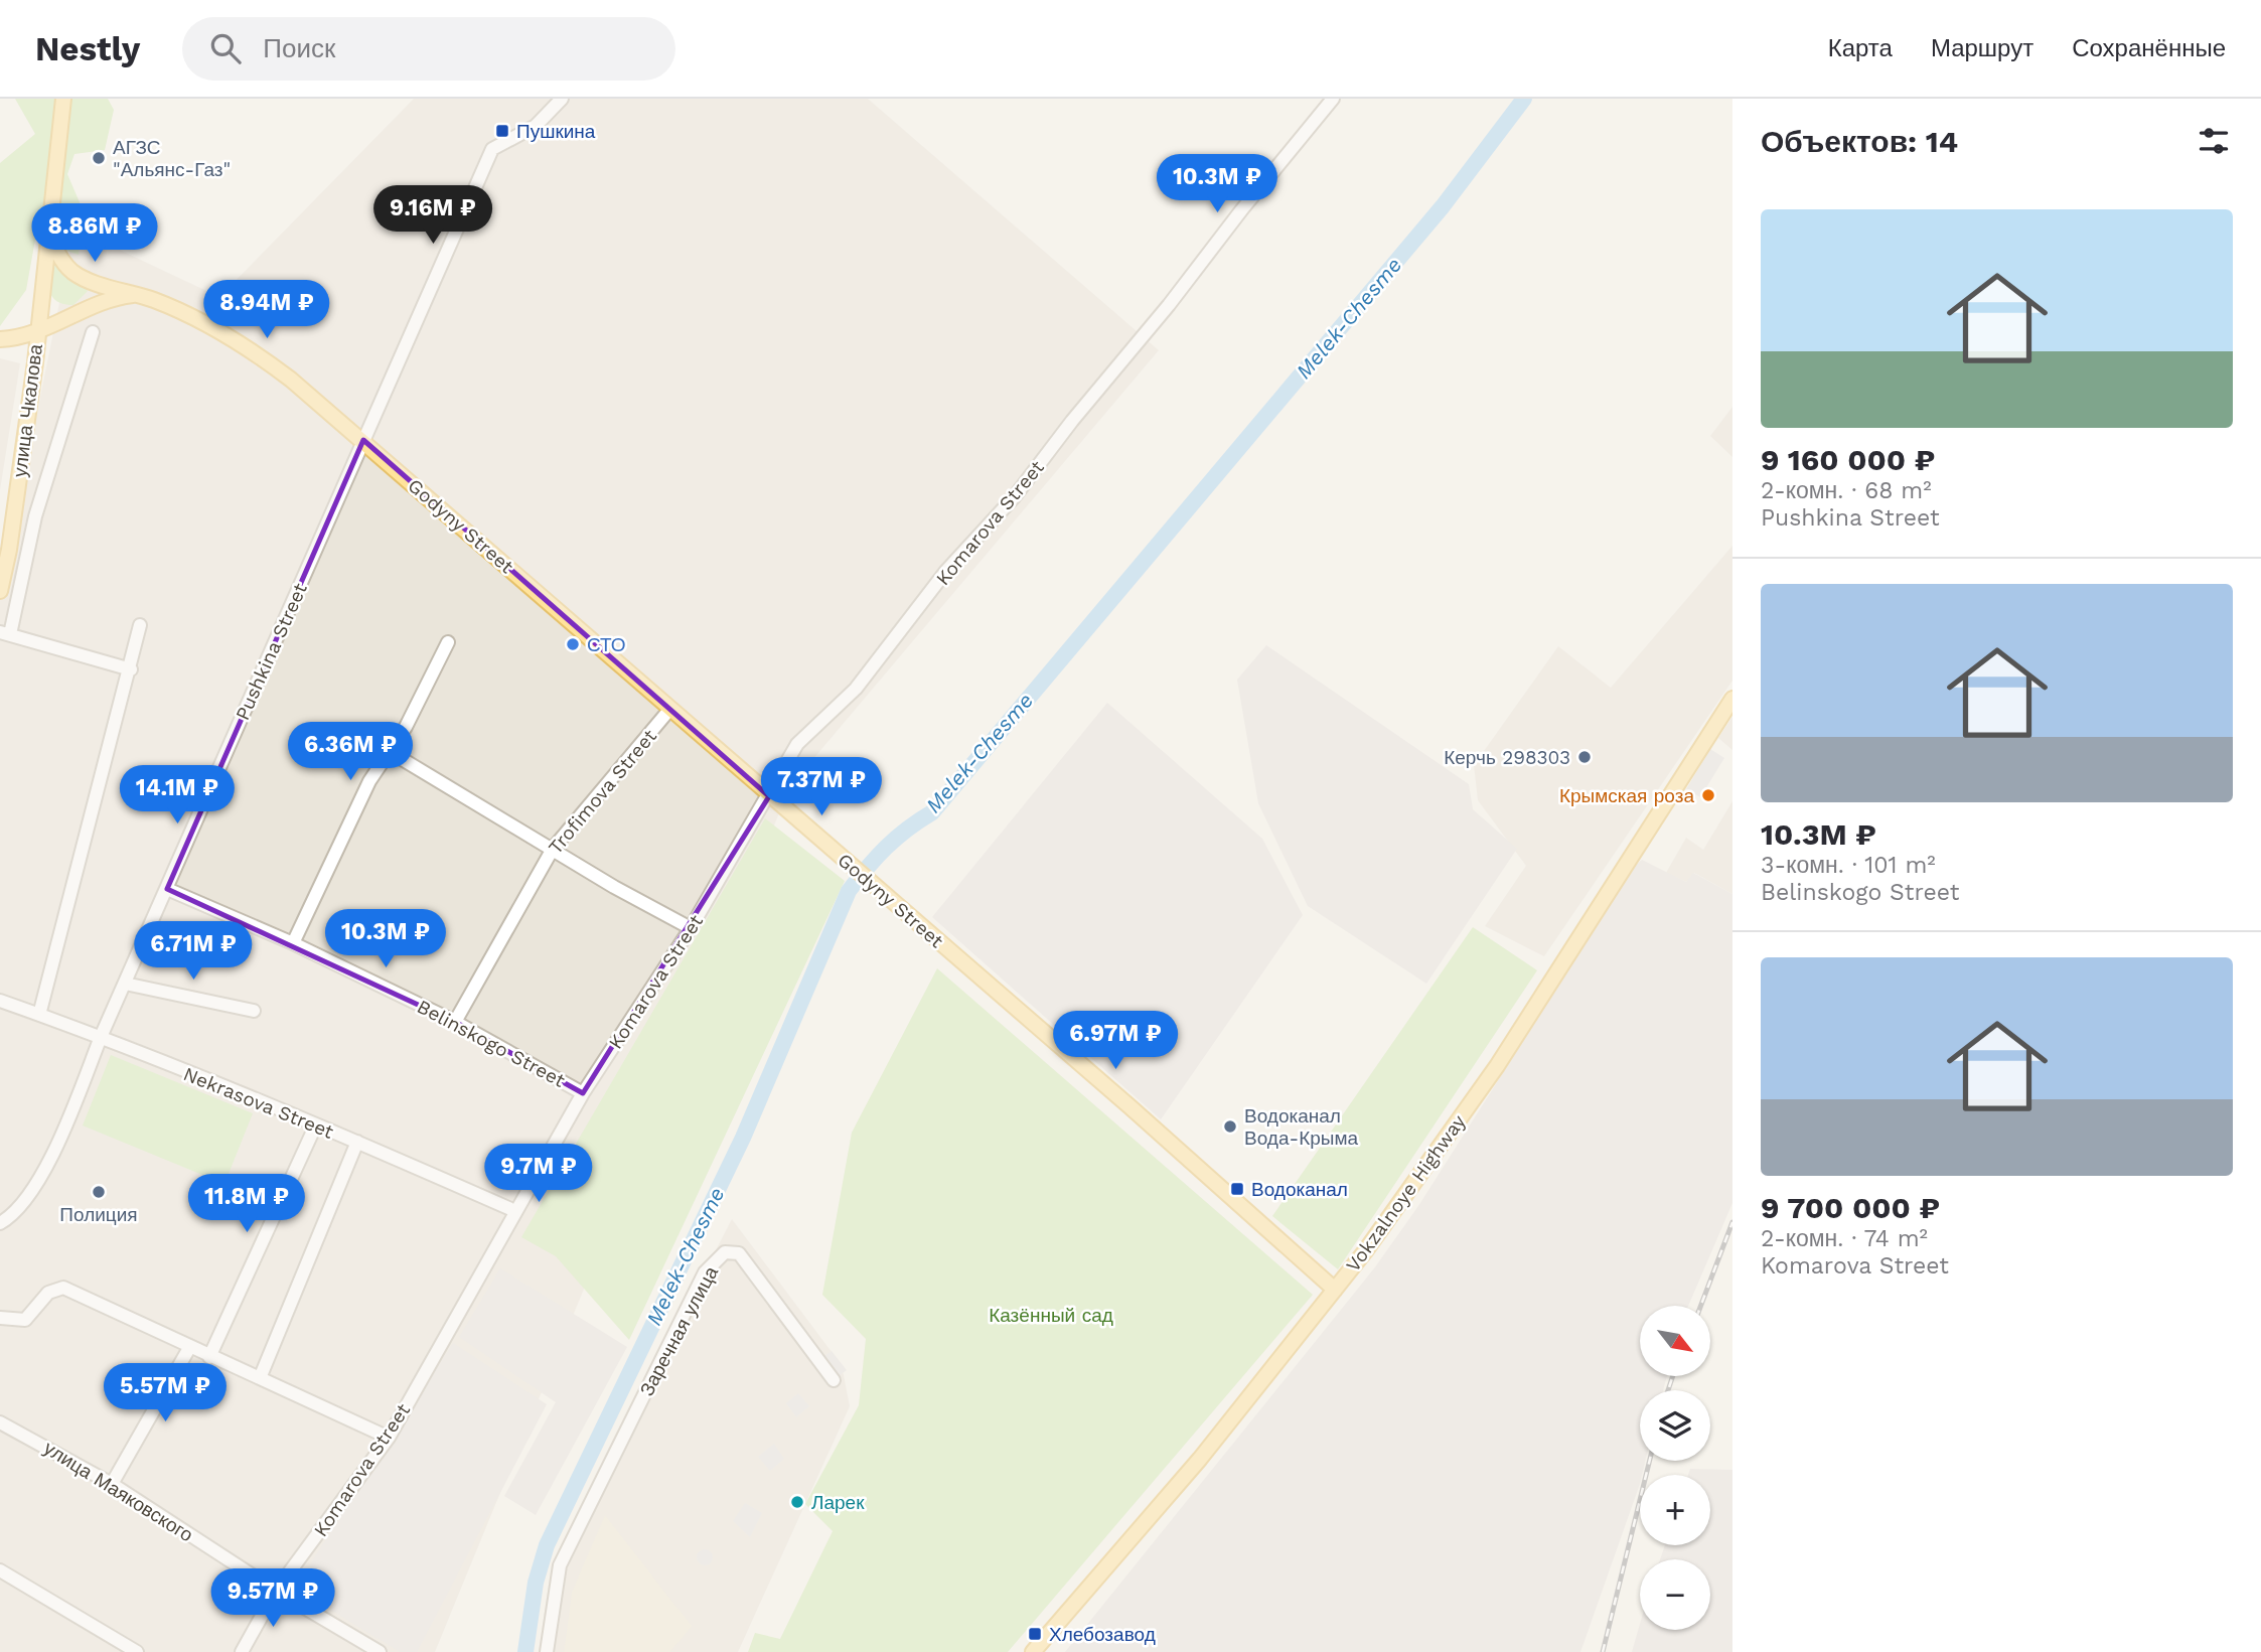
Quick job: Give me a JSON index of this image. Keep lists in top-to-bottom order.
{
  "streets": {
    "main road": ["улица Чкалова", "Godyny Street", "Vokzalnoye Highway"],
    "street": [
      "Komarova Street",
      "Pushkina Street",
      "Trofimova Street",
      "Belinskogo Street",
      "Nekrasova Street",
      "Заречная улица",
      "улица Маяковского"
    ]
  },
  "crossings": [
    ["улица Чкалова", "Godyny Street"],
    ["Komarova Street", "Godyny Street"],
    ["Komarova Street", "Belinskogo Street"],
    ["Komarova Street", "Nekrasova Street"],
    ["Komarova Street", "улица Маяковского"],
    ["Godyny Street", "Pushkina Street"],
    ["Godyny Street", "Trofimova Street"],
    ["Godyny Street", "Vokzalnoye Highway"],
    ["Pushkina Street", "Belinskogo Street"],
    ["Pushkina Street", "Nekrasova Street"],
    ["Trofimova Street", "Belinskogo Street"]
  ],
  "water": ["Melek-Chesme"],
  "parks": ["Казённый сад"],
  "places": {
    "transit": ["Пушкина", "Водоканал", "Хлебозавод"],
    "other": [
      "АГЗС \"Альянс-Газ\"",
      "СТО",
      "Керчь 298303",
      "Крымская роза",
      "Водоканал Вода-Крыма",
      "Полиция",
      "Ларек"
    ]
  },
  "north": "bottom right",
  "page": {
    "header": "Nestly",
    "search": "Поиск",
    "nav": ["Карта", "Маршрут", "Сохранённые"],
    "heading": "Объектов: 14",
    "price": [
      "10.3M ₽",
      "9.16M ₽",
      "8.86M ₽",
      "8.94M ₽",
      "6.36M ₽",
      "7.37M ₽",
      "14.1M ₽",
      "10.3M ₽",
      "6.71M ₽",
      "6.97M ₽",
      "9.7M ₽",
      "11.8M ₽",
      "5.57M ₽",
      "9.57M ₽"
    ],
    "list": [
      {
        "name": "9 160 000 ₽",
        "note": "2-комн. · 68 m² · Pushkina Street"
      },
      {
        "name": "10.3M ₽",
        "note": "3-комн. · 101 m² · Belinskogo Street"
      },
      {
        "name": "9 700 000 ₽",
        "note": "2-комн. · 74 m² · Komarova Street"
      }
    ],
    "map_buttons": ["+", "−"]
  }
}
